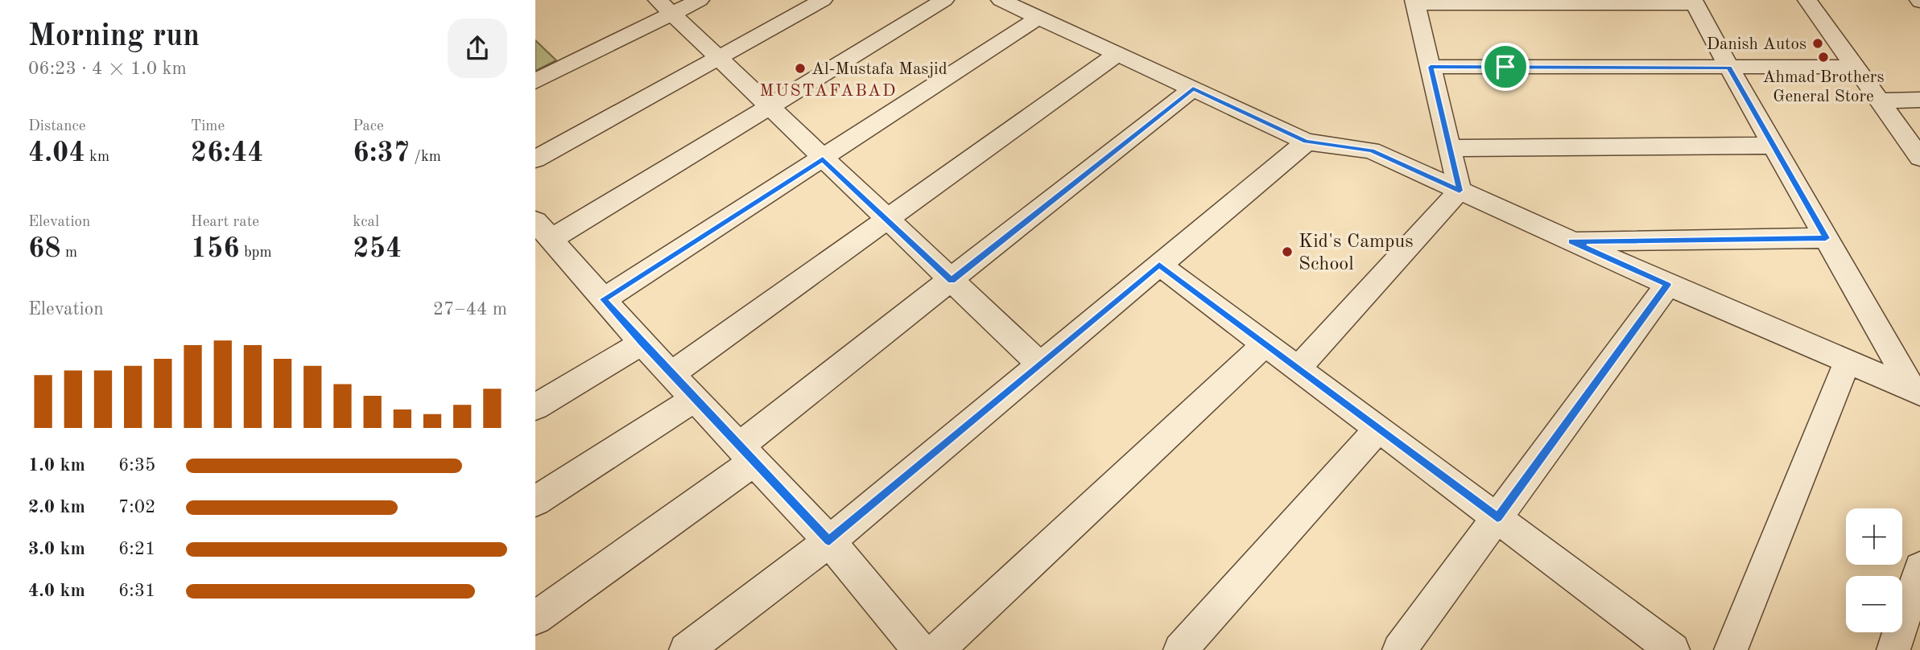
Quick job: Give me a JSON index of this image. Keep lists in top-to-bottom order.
{
  "districts": ["MUSTAFABAD"],
  "places": [
    "Danish Autos",
    "Ahmad Brothers General Store",
    "Al-Mustafa Masjid",
    "Kid's Campus School"
  ],
  "page": {
    "heading": ["Morning run", "06:23 · 4 × 1.0 km"],
    "stats": [
      ["Distance", "4.04 km"],
      ["Time", "26:44"],
      ["Pace", "6:37 /km"],
      ["Elevation", "68 m"],
      ["Heart rate", "156 bpm"],
      ["kcal", "254"]
    ],
    "chart": ["Elevation", "27–44 m"],
    "list": [
      {
        "name": "1.0 km",
        "note": "6:35"
      },
      {
        "name": "2.0 km",
        "note": "7:02"
      },
      {
        "name": "3.0 km",
        "note": "6:21"
      },
      {
        "name": "4.0 km",
        "note": "6:31"
      }
    ],
    "map_buttons": ["+", "−"]
  }
}
